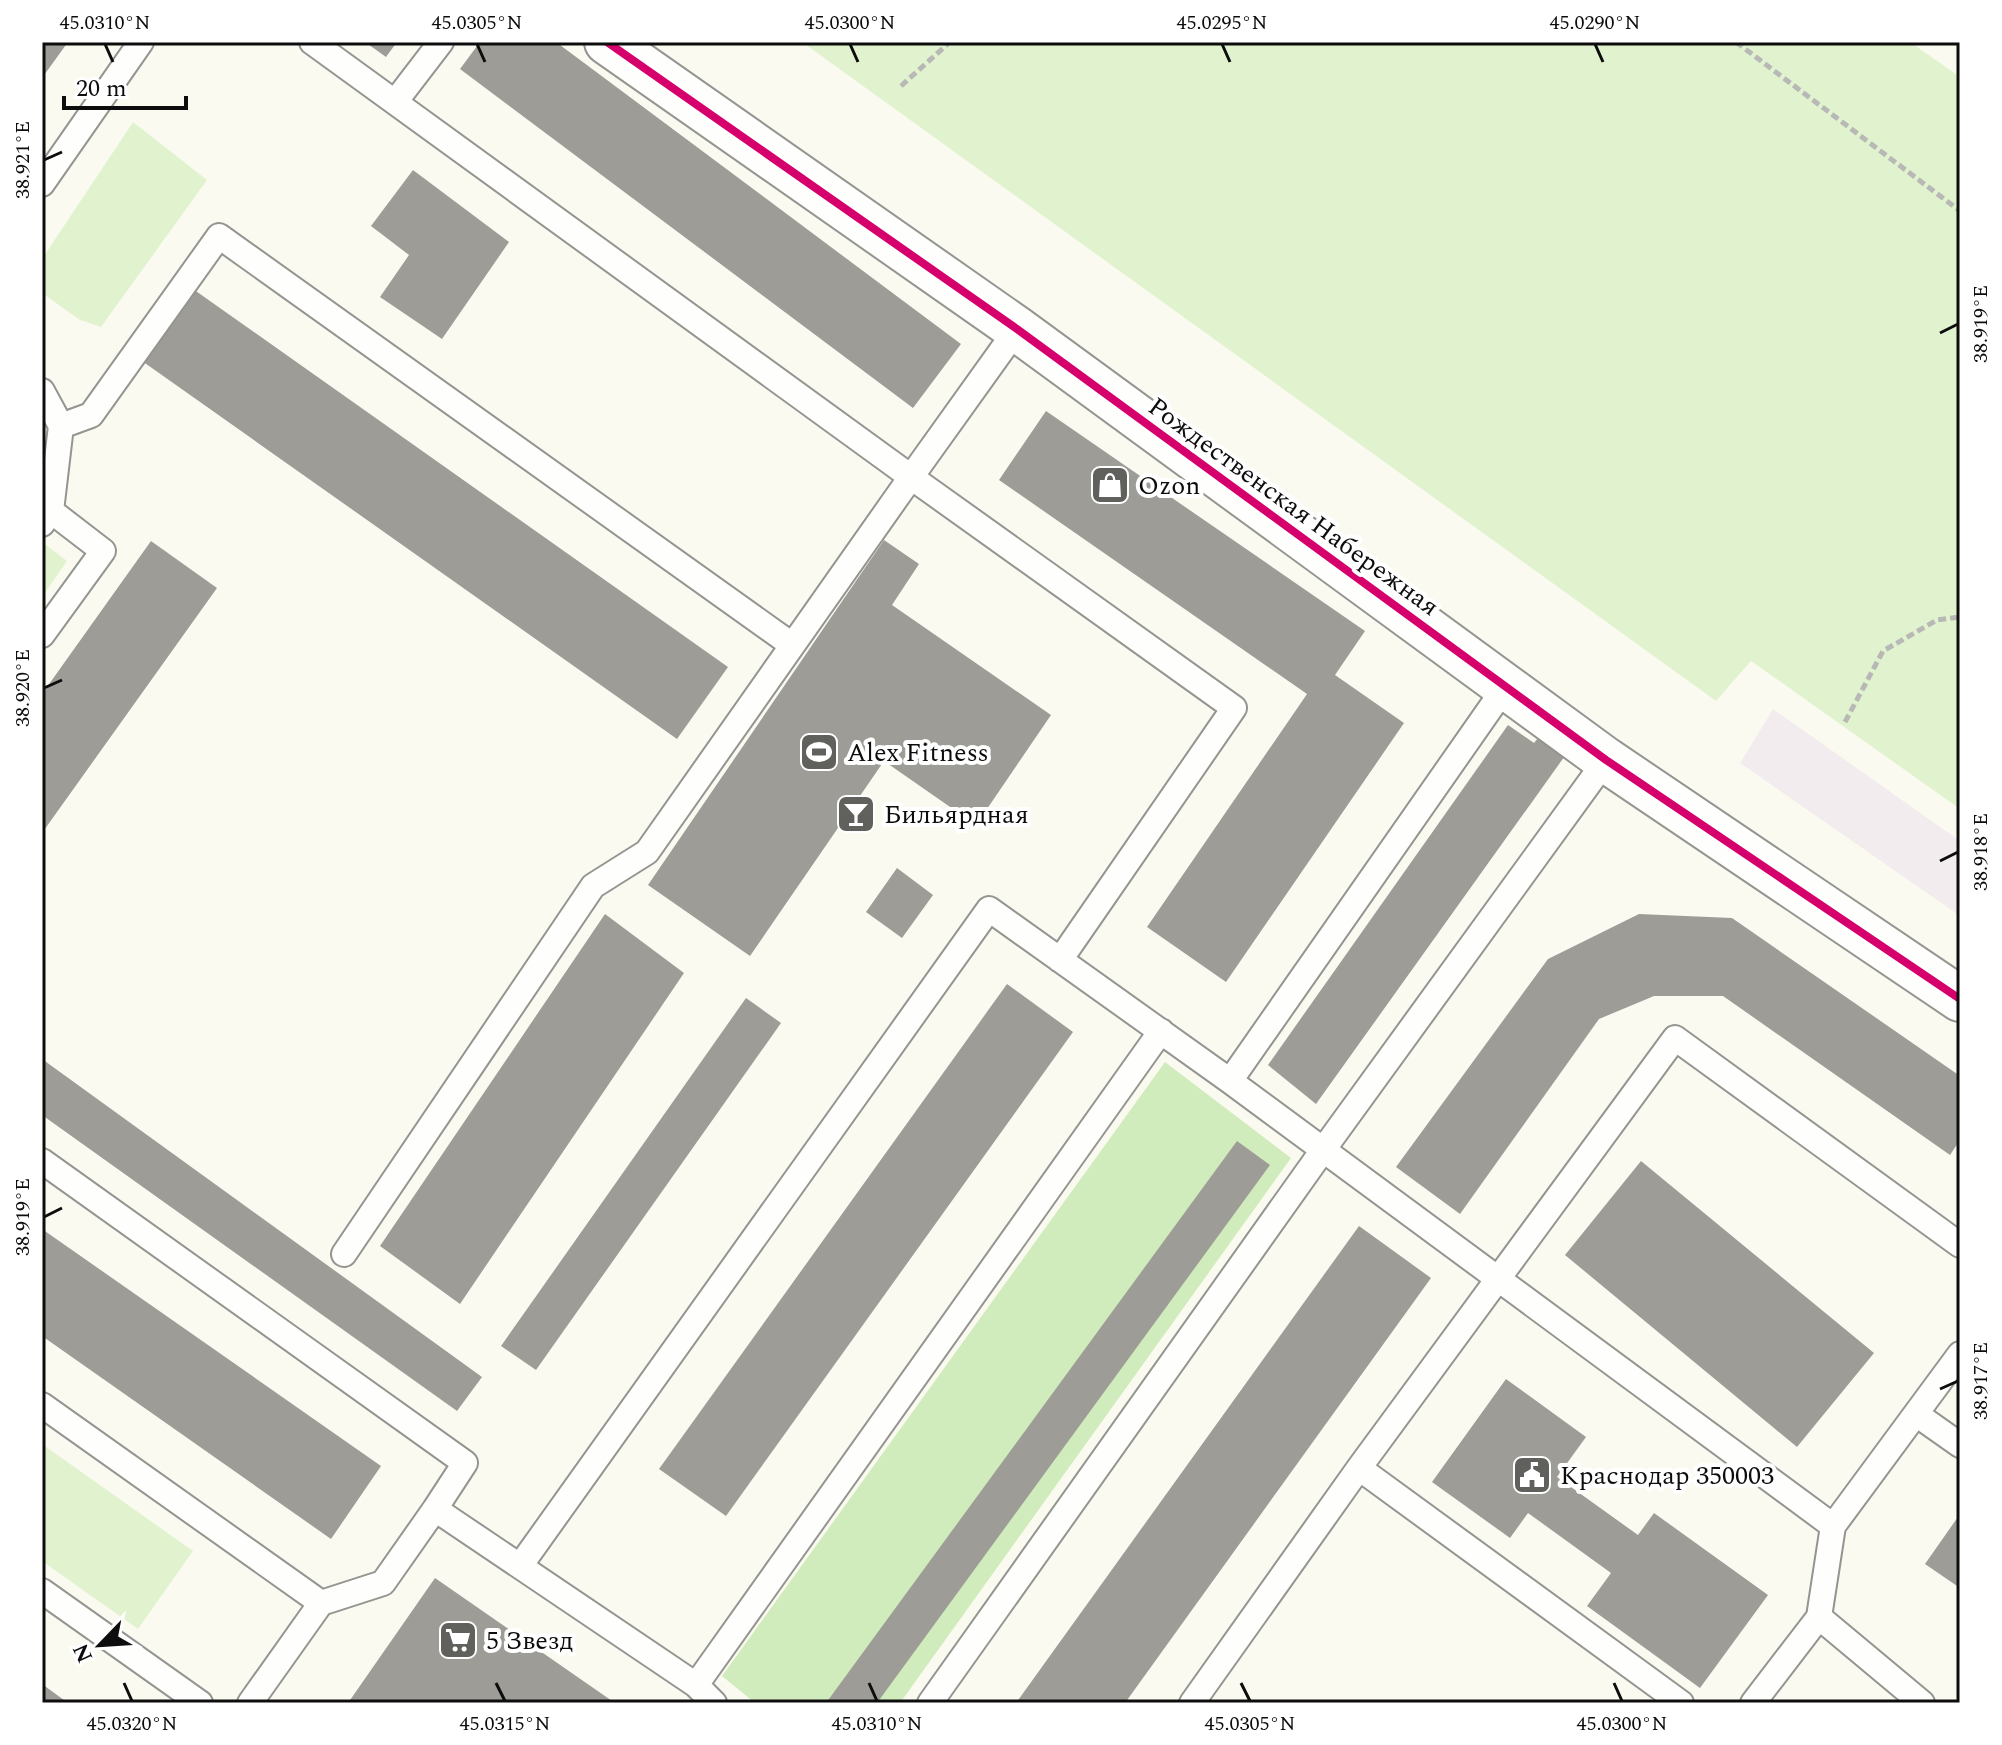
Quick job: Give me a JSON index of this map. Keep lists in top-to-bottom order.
{
  "streets": {
    "street": ["Рождественская Набережная"]
  },
  "places": {
    "shop": ["Ozon"],
    "sports": ["Alex Fitness"],
    "bar": ["Бильярдная"],
    "public building": ["Краснодар 350003"],
    "supermarket": ["5 Звезд"]
  },
  "scale_bar": "20 m",
  "north": "bottom left",
  "coordinates": [
    "45.0310°N",
    "45.0305°N",
    "45.0300°N",
    "45.0295°N",
    "45.0290°N",
    "38.921°E",
    "38.919°E",
    "38.920°E",
    "38.918°E",
    "38.917°E",
    "45.0320°N",
    "45.0315°N"
  ]
}
